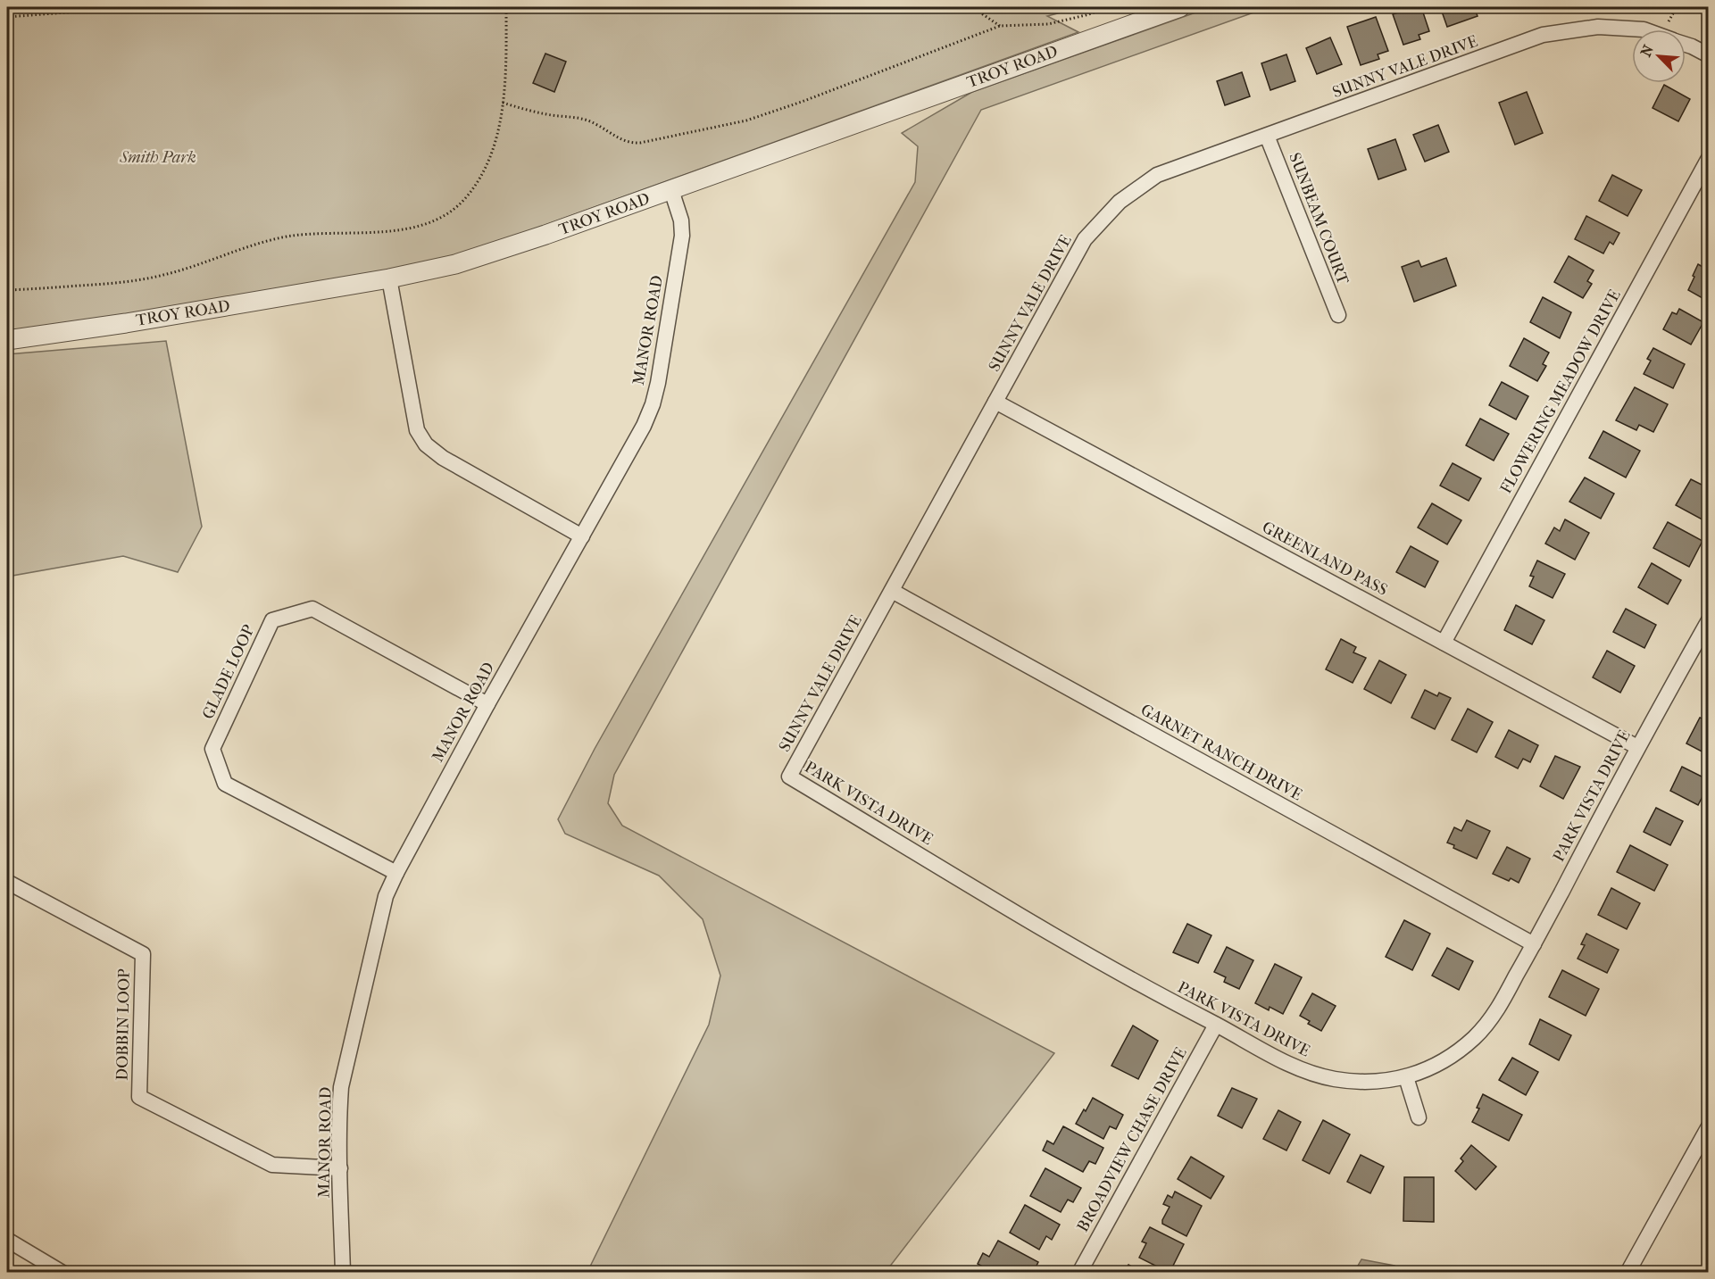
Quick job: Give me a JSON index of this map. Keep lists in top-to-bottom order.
{
  "streets": {
    "street": [
      "TROY ROAD",
      "SUNNY VALE DRIVE",
      "SUNBEAM COURT",
      "MANOR ROAD",
      "FLOWERING MEADOW DRIVE",
      "GREENLAND PASS",
      "GLADE LOOP",
      "GARNET RANCH DRIVE",
      "PARK VISTA DRIVE",
      "DOBBIN LOOP",
      "BROADVIEW CHASE DRIVE"
    ]
  },
  "crossings": [
    ["TROY ROAD", "MANOR ROAD"],
    ["SUNNY VALE DRIVE", "SUNBEAM COURT"],
    ["SUNNY VALE DRIVE", "GREENLAND PASS"],
    ["SUNNY VALE DRIVE", "GARNET RANCH DRIVE"],
    ["SUNNY VALE DRIVE", "PARK VISTA DRIVE"],
    ["MANOR ROAD", "GLADE LOOP"],
    ["MANOR ROAD", "DOBBIN LOOP"],
    ["FLOWERING MEADOW DRIVE", "GREENLAND PASS"],
    ["GREENLAND PASS", "PARK VISTA DRIVE"],
    ["GARNET RANCH DRIVE", "PARK VISTA DRIVE"],
    ["PARK VISTA DRIVE", "BROADVIEW CHASE DRIVE"]
  ],
  "parks": ["Smith Park"],
  "north": "top left"
}
